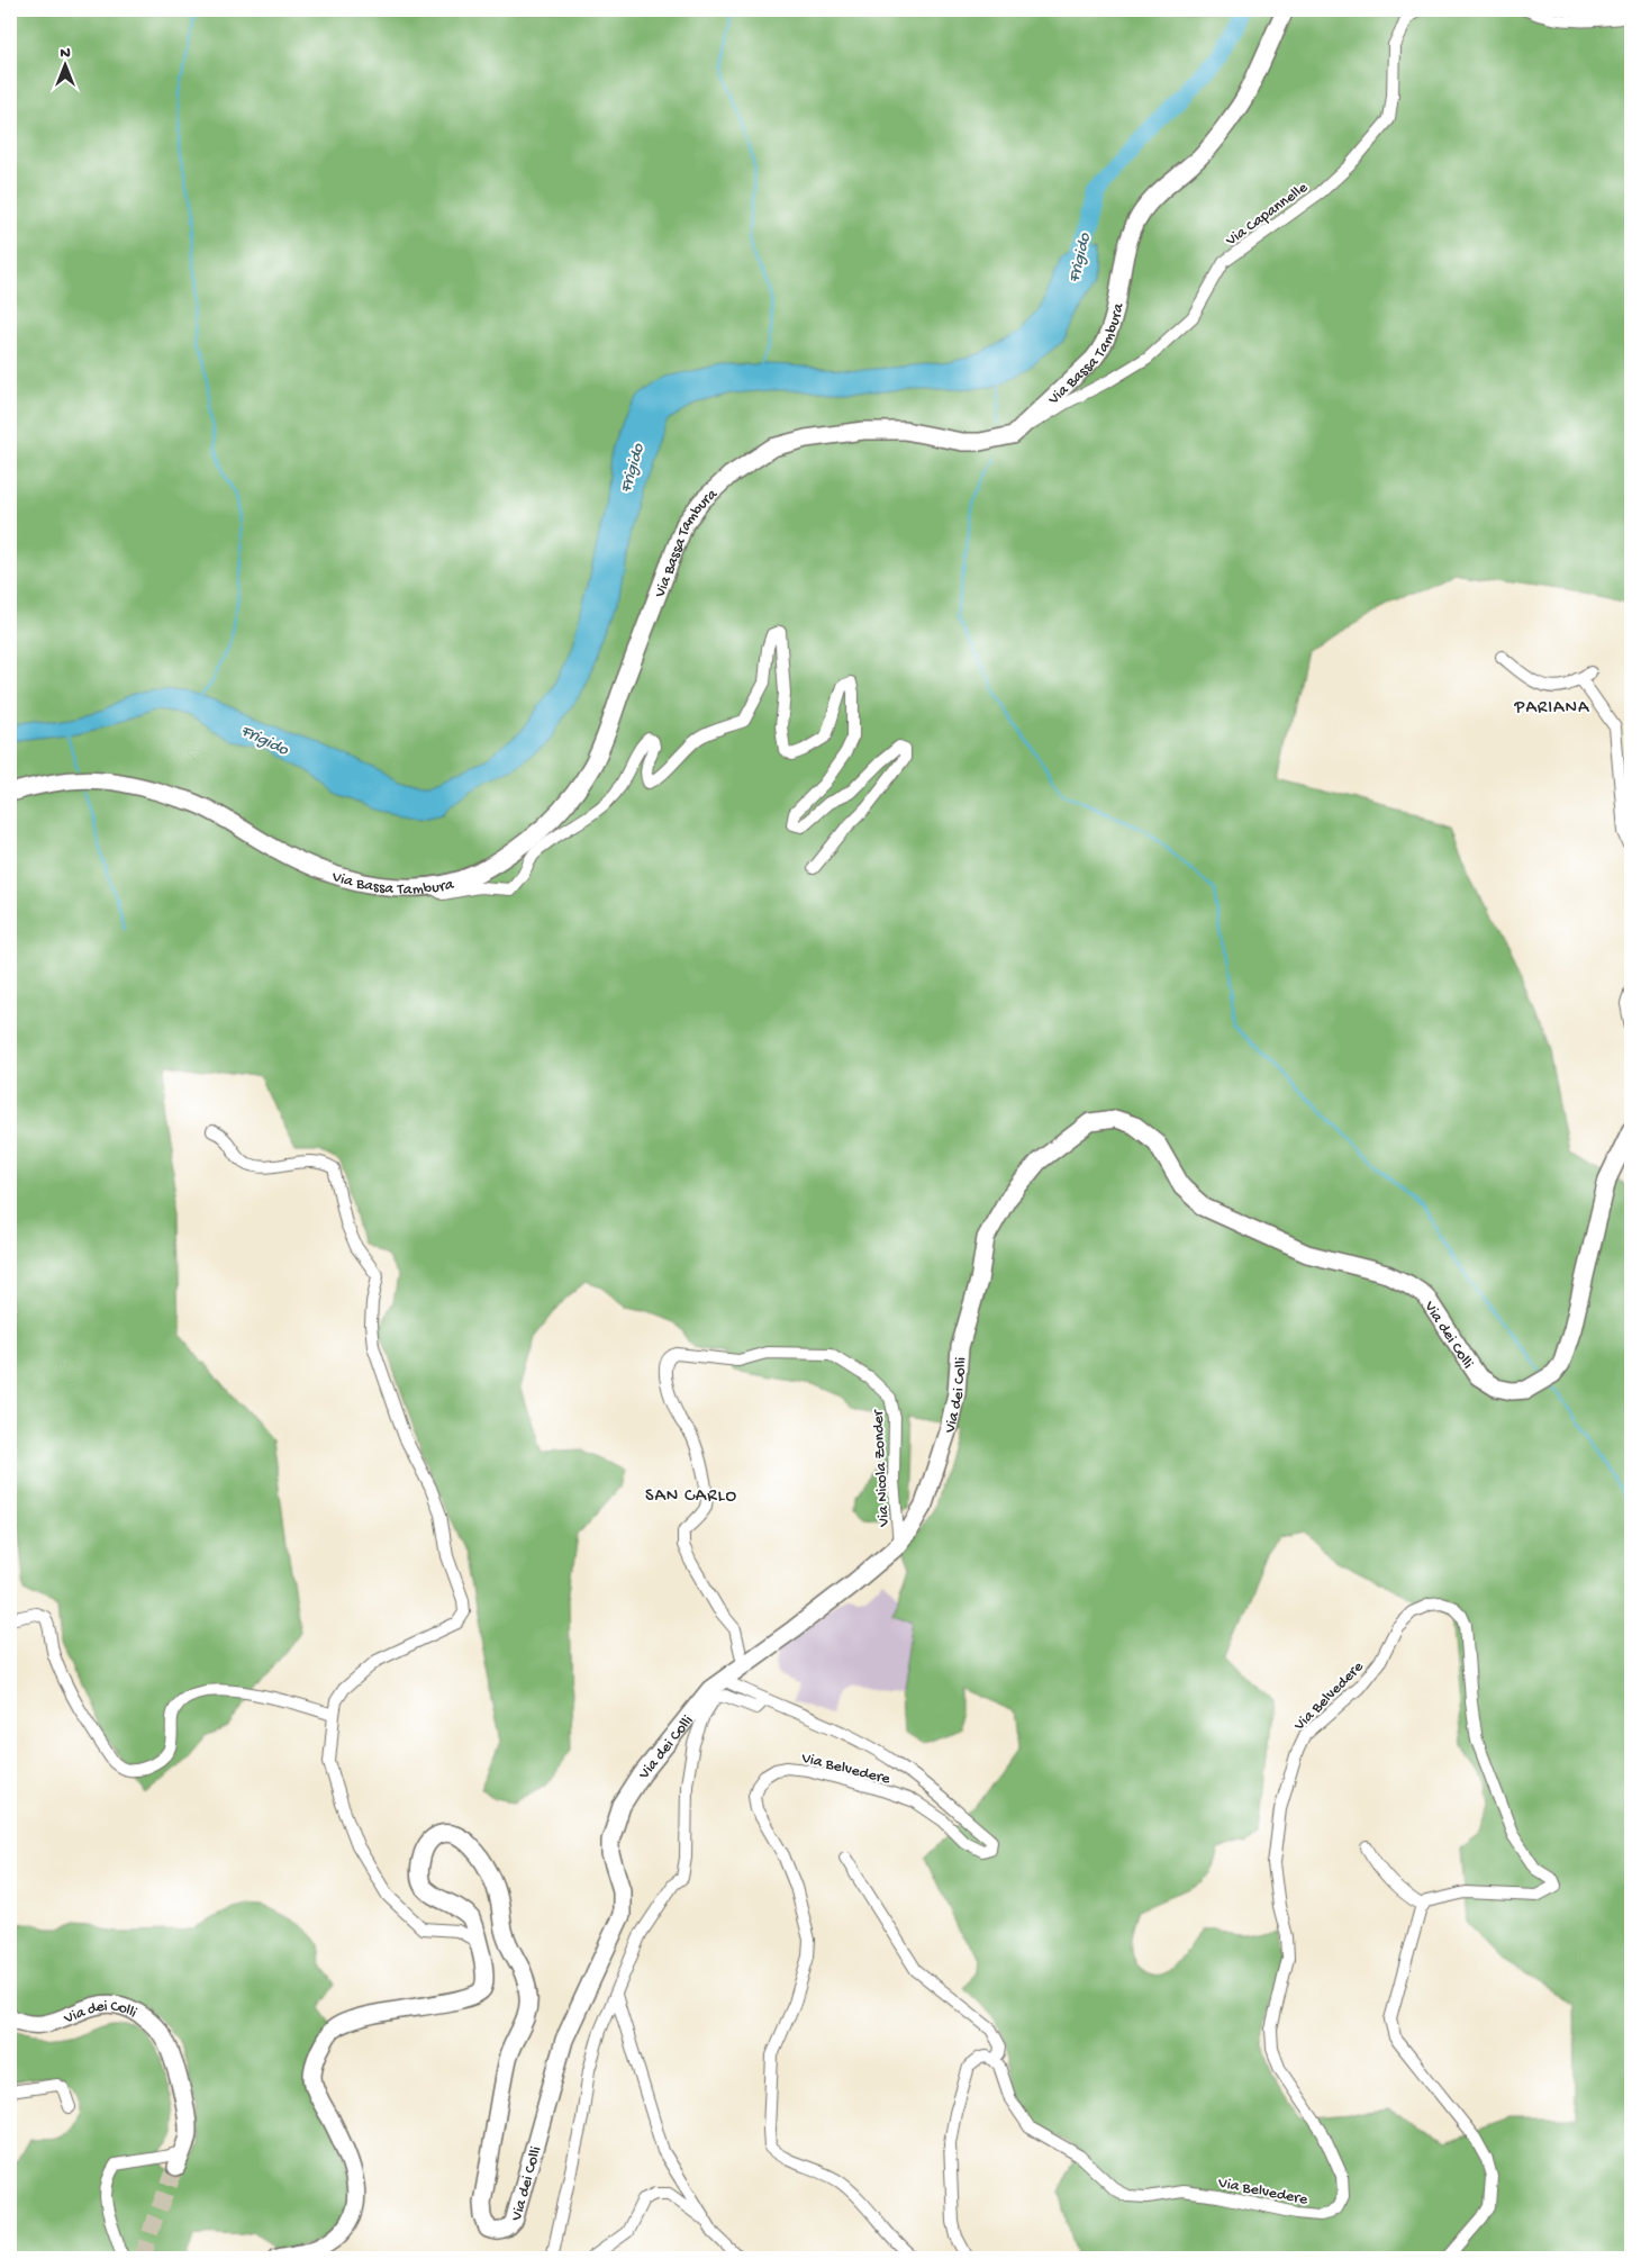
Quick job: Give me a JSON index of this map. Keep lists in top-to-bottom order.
{
  "streets": {
    "street": [
      "Via Capannelle",
      "Via Bassa Tambura",
      "Via dei Colli",
      "Via Nicola Zonder",
      "Via Belvedere"
    ]
  },
  "crossings": [
    ["Via Capannelle", "Via Bassa Tambura"],
    ["Via dei Colli", "Via Nicola Zonder"],
    ["Via dei Colli", "Via Belvedere"]
  ],
  "districts": ["PARIANA", "SAN CARLO"],
  "water": ["Frigido"],
  "north": "top"
}
